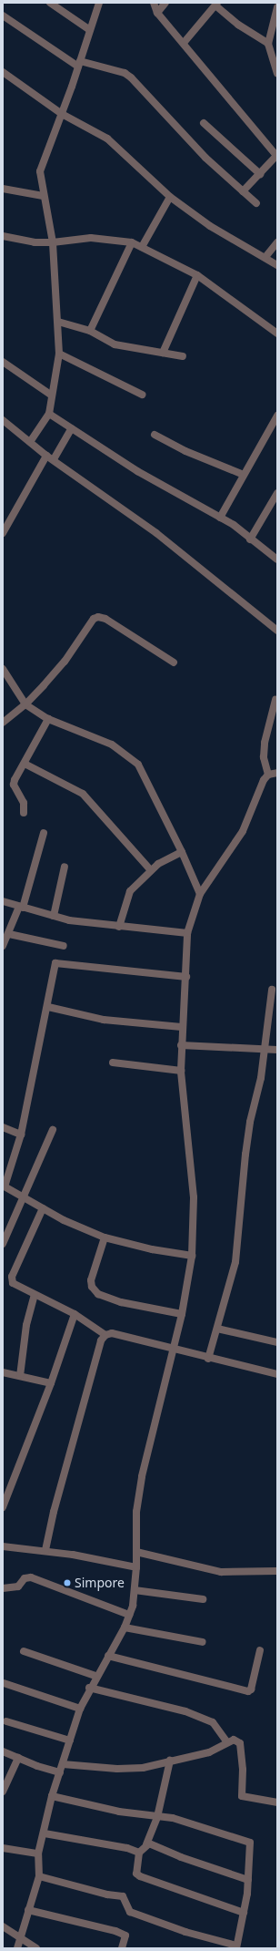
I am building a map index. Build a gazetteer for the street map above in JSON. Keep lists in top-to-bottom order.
{
  "places": ["Simpore"]
}
